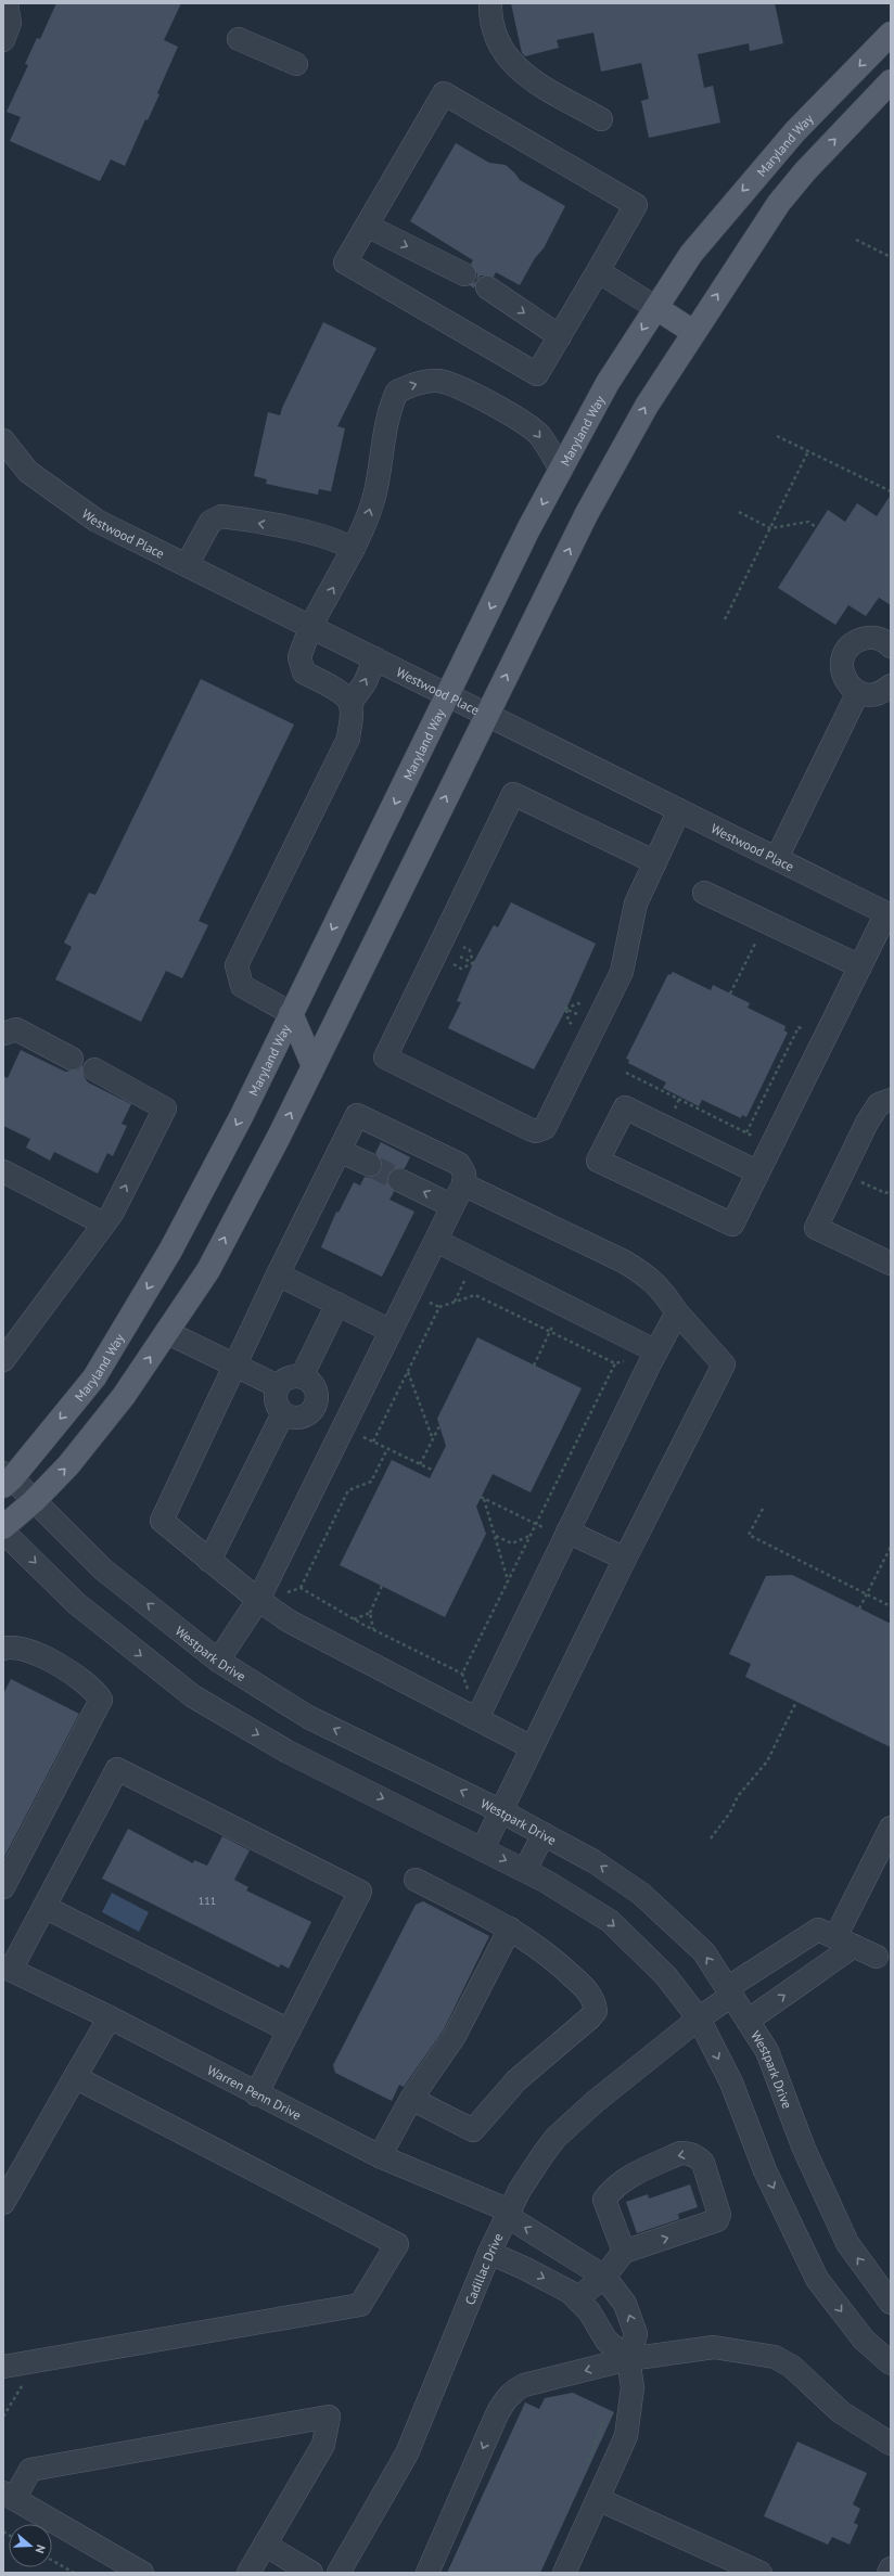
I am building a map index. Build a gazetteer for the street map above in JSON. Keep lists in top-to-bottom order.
{
  "streets": {
    "main road": ["Maryland Way"],
    "street": [
      "Westwood Place",
      "Westpark Drive",
      "Warren Penn Drive",
      "Cadillac Drive"
    ]
  },
  "crossings": [
    ["Maryland Way", "Westwood Place"],
    ["Maryland Way", "Westpark Drive"],
    ["Westpark Drive", "Cadillac Drive"],
    ["Warren Penn Drive", "Cadillac Drive"]
  ],
  "house_numbers": ["111"],
  "north": "right"
}
